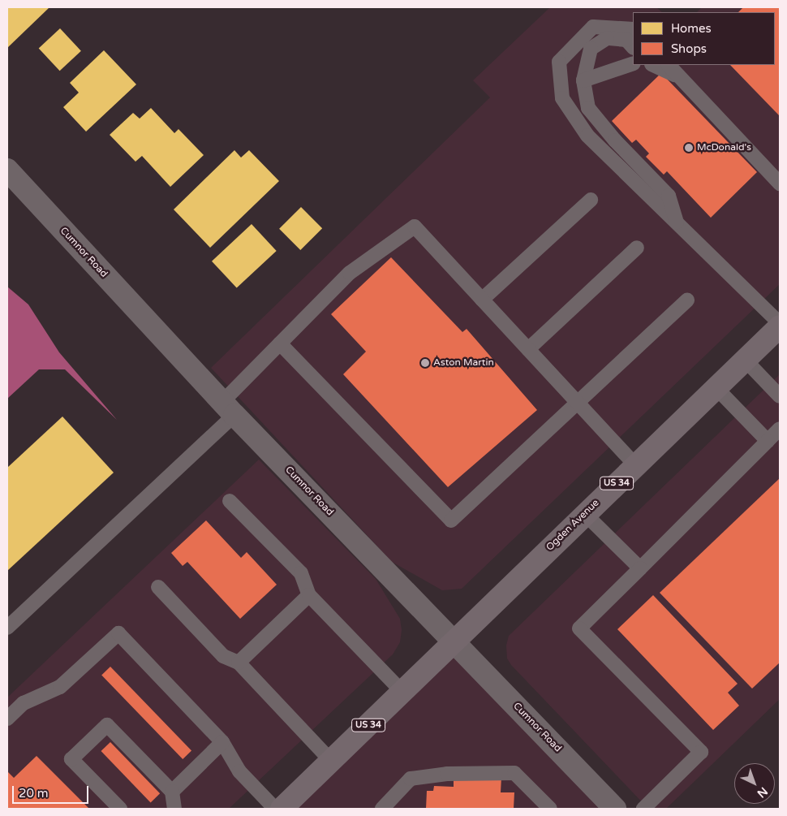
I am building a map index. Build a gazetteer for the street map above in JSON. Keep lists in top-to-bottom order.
{
  "streets": {
    "main road": ["US 34", "Ogden Avenue"],
    "street": ["Cumnor Road"]
  },
  "crossings": [
    ["Cumnor Road", "US 34"],
    ["Cumnor Road", "Ogden Avenue"],
    ["US 34", "Ogden Avenue"]
  ],
  "places": ["McDonald's", "Aston Martin"],
  "legend": ["Homes", "Shops"],
  "scale_bar": "20 m",
  "north": "bottom right"
}
